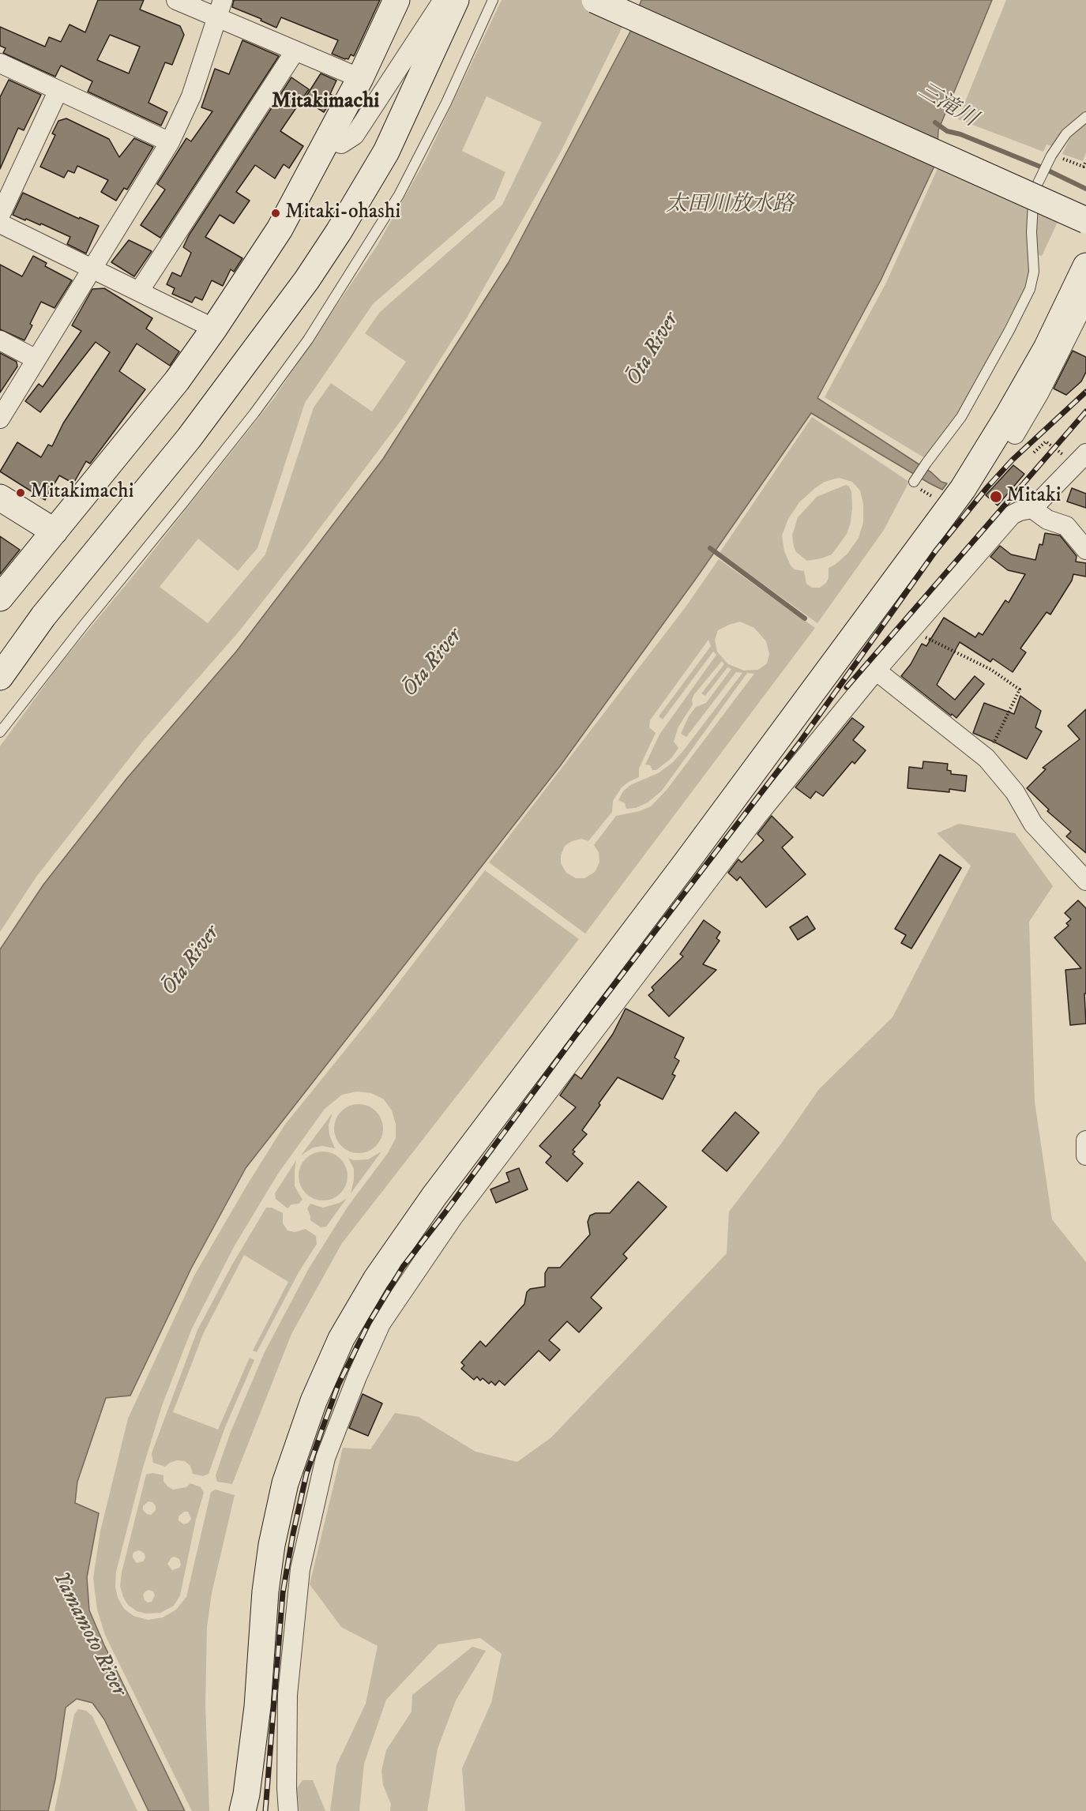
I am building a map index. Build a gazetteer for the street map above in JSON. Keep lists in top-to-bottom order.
{
  "districts": ["Mitakimachi"],
  "water": [
    "三滝川",
    "太田川放水路",
    "Ōta River",
    "Yamamoto River"
  ],
  "places": ["Mitaki-ohashi", "Mitakimachi", "Mitaki"]
}
